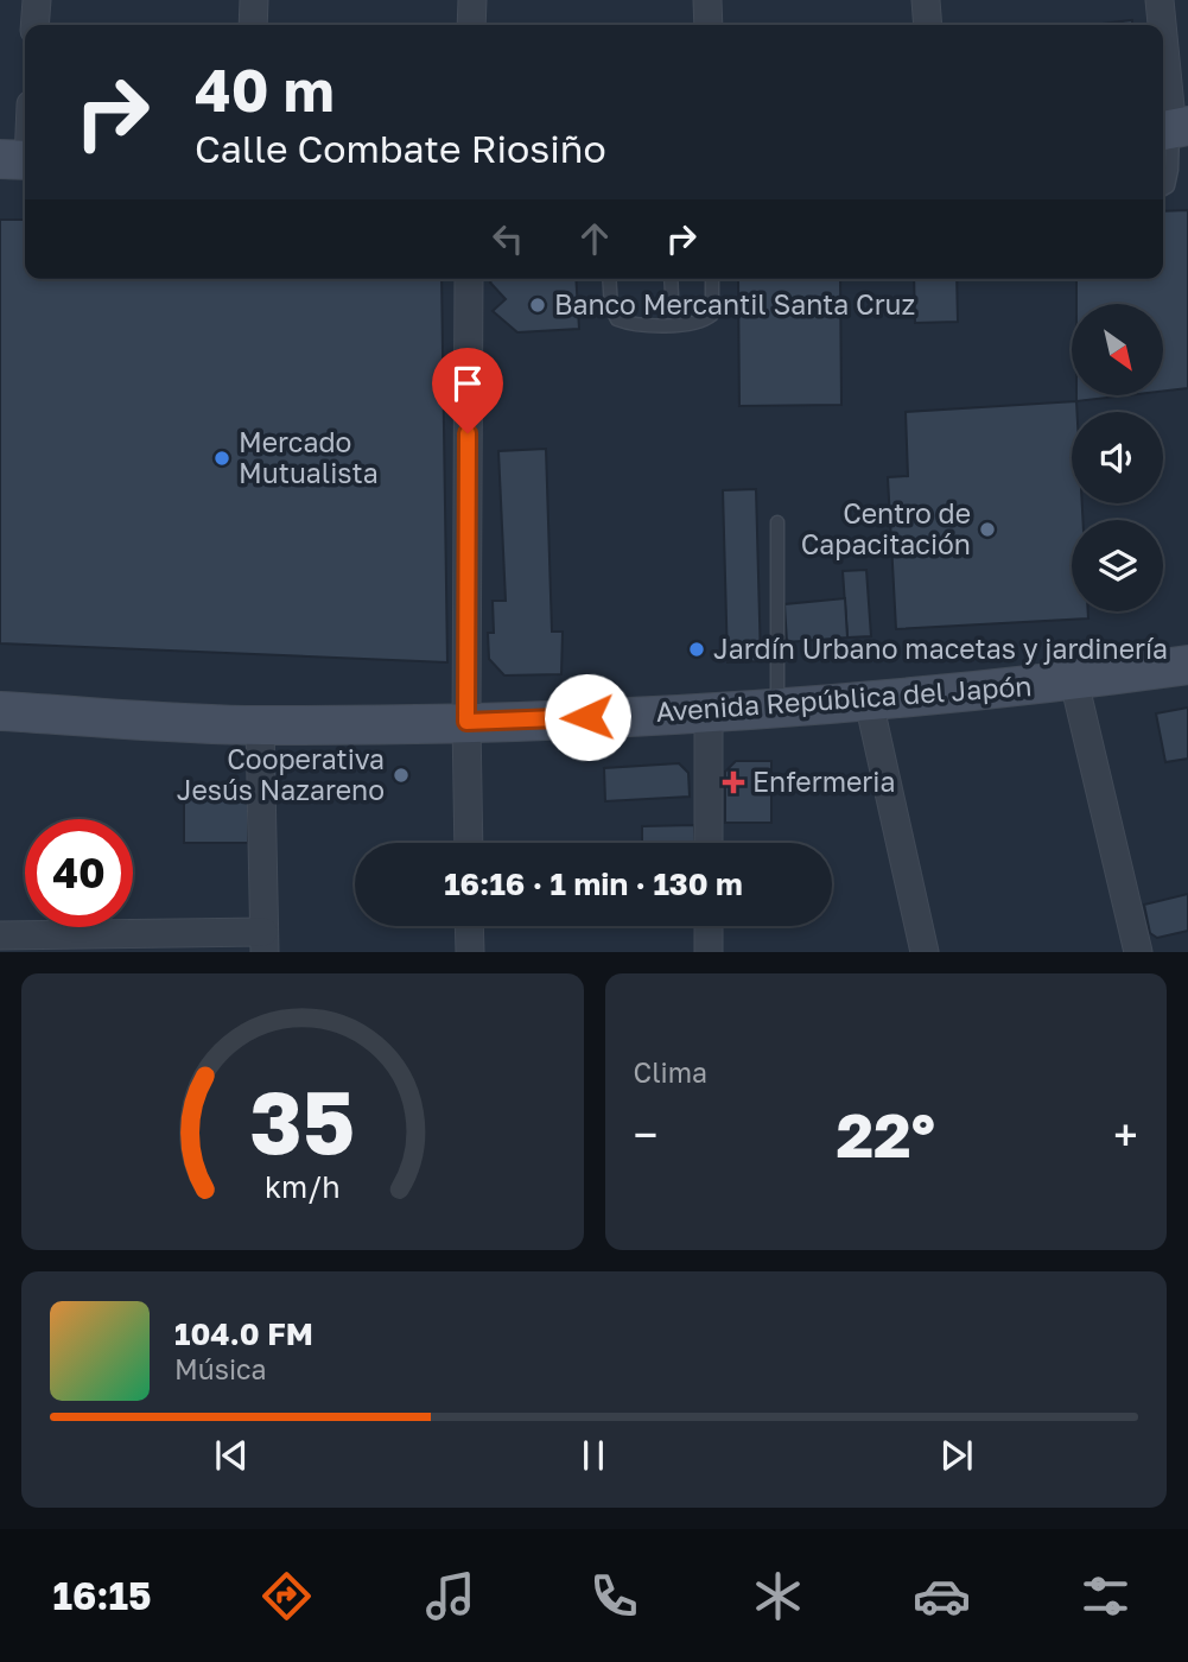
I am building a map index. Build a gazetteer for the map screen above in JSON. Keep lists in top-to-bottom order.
{
  "streets": {
    "street": ["Avenida República del Japón"]
  },
  "places": {
    "other": [
      "Banco Mercantil Santa Cruz",
      "Mercado Mutualista",
      "Centro de Capacitación",
      "Jardín Urbano macetas y jardinería",
      "Cooperativa Jesús Nazareno"
    ],
    "health": ["Enfermeria"]
  },
  "north": "bottom right",
  "page": {
    "turn": ["40 m", "Calle Combate Riosiño"],
    "limit": "40",
    "trip": "16:16 · 1 min · 130 m",
    "tile": "Clima",
    "heat": ["−", "22°", "+"],
    "song": ["104.0 FM", "Música"],
    "tabs": "16:15",
    "gauge": ["35", "km/h"]
  }
}
